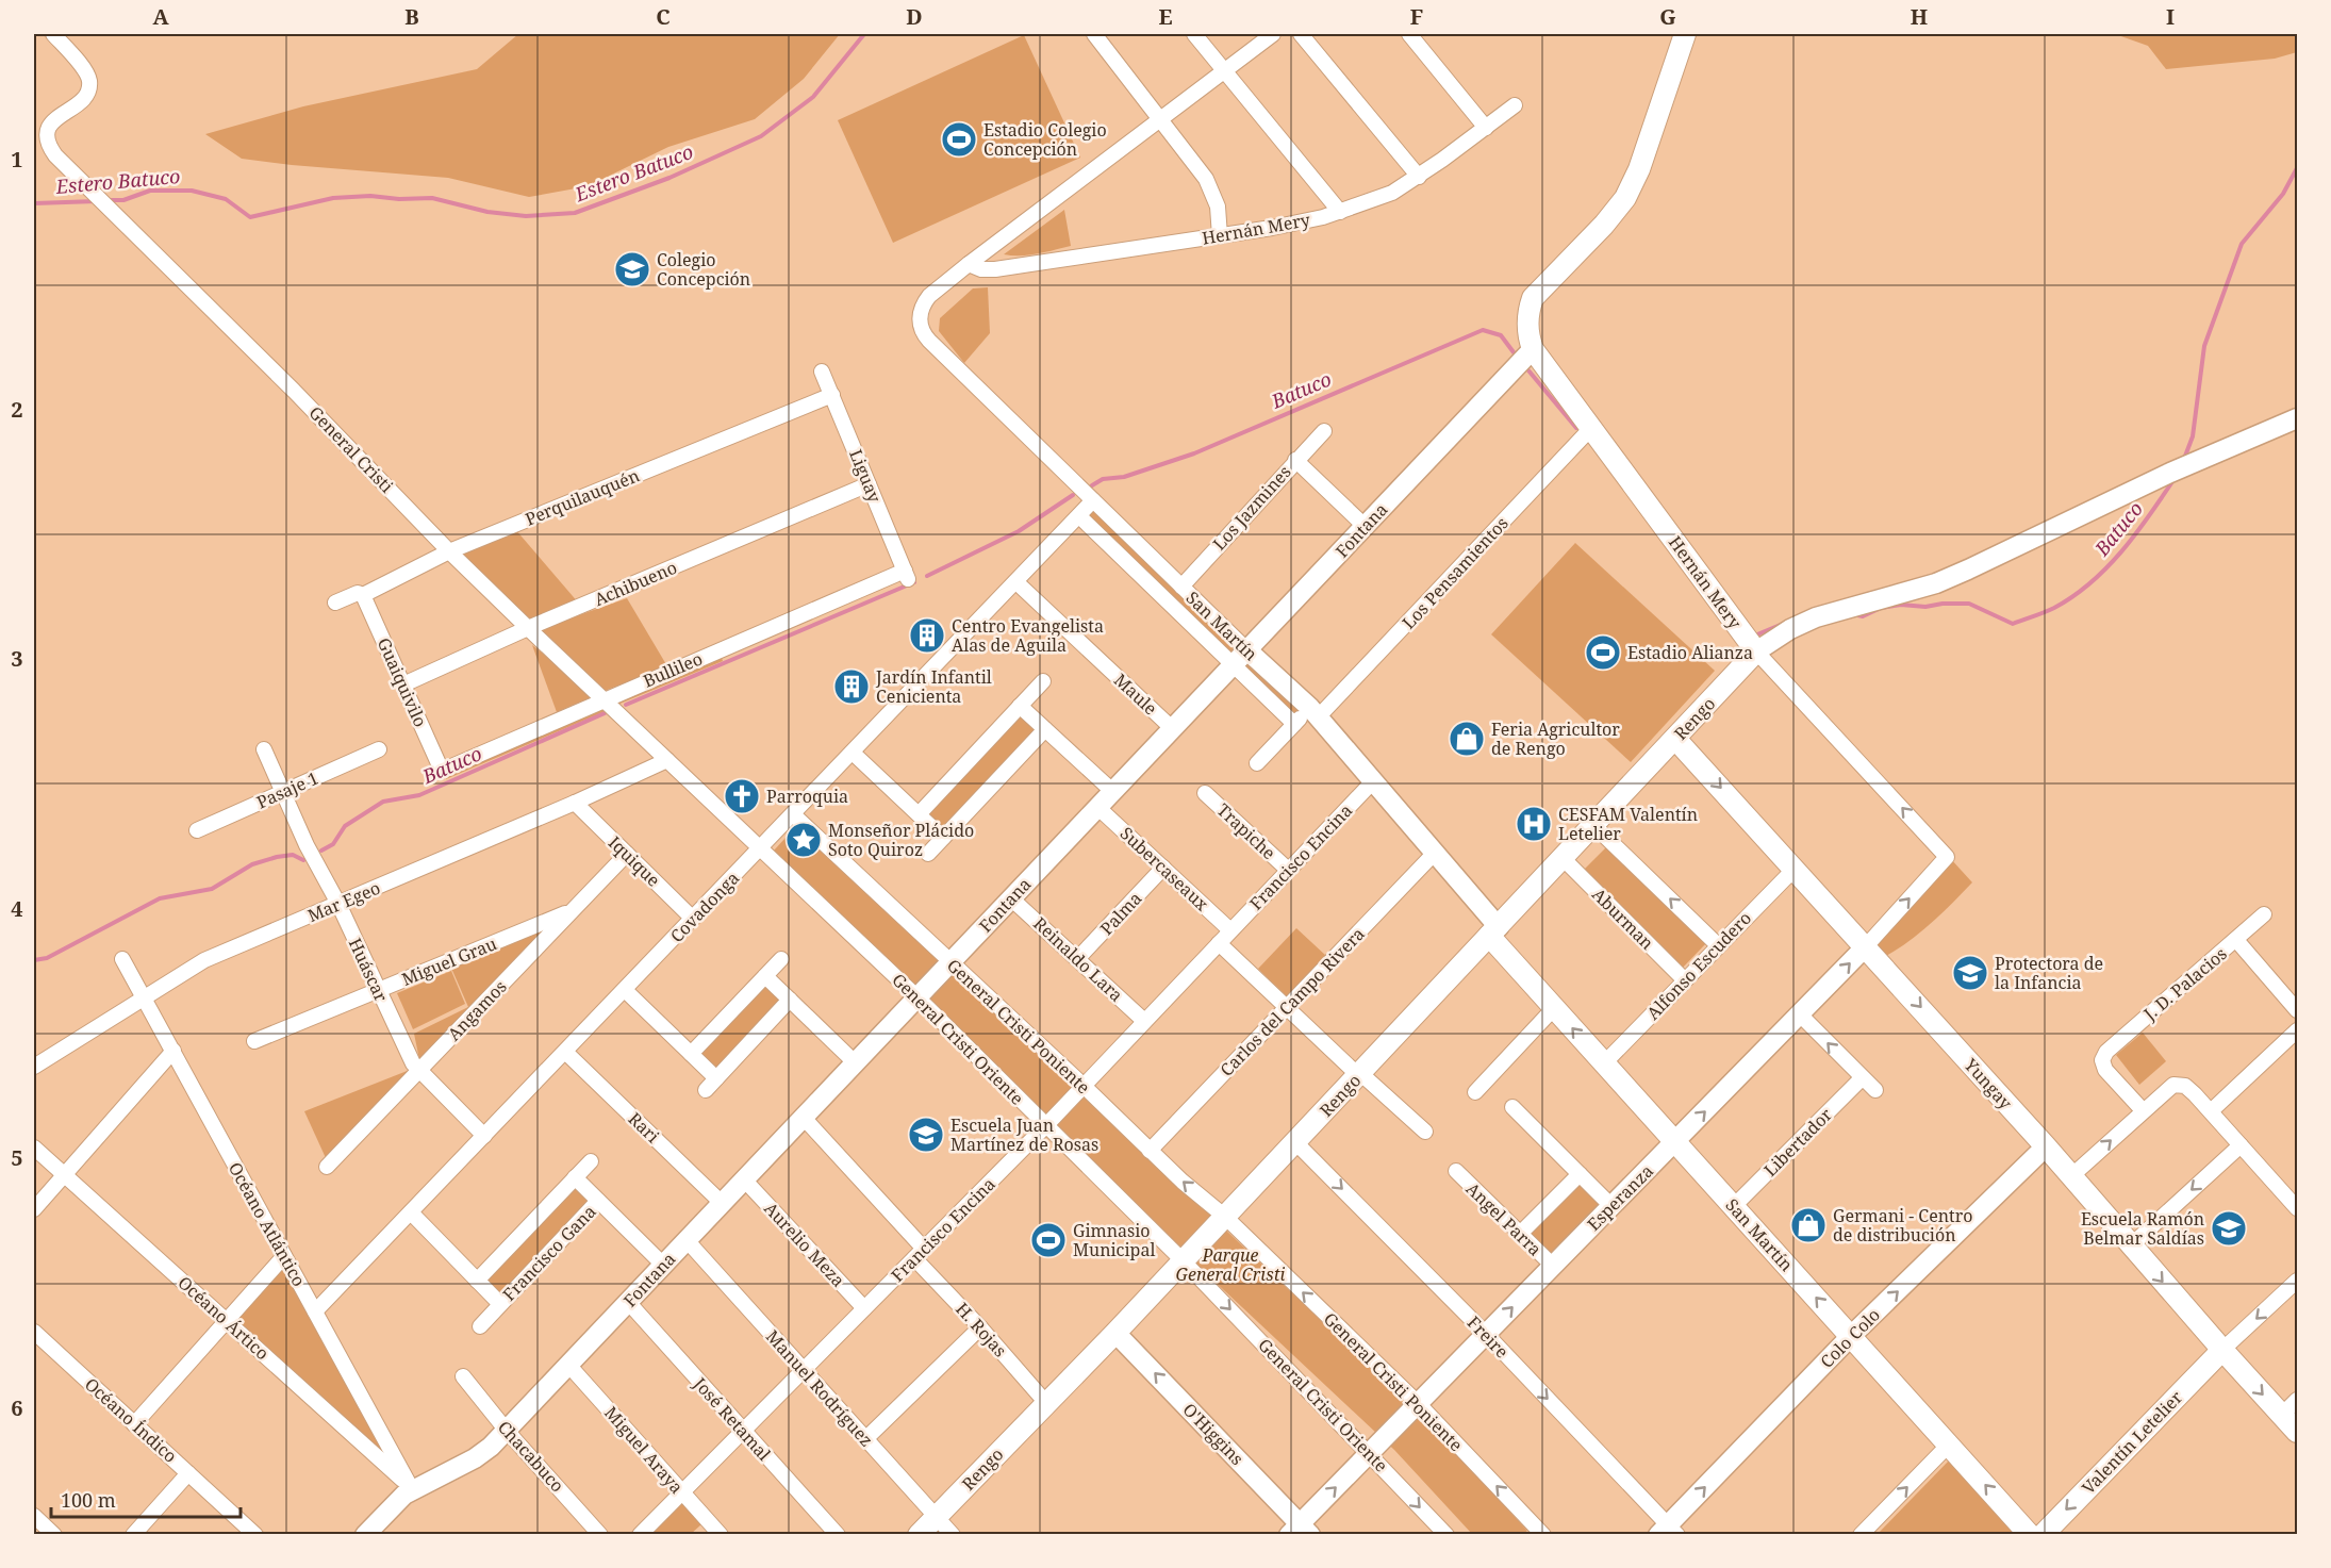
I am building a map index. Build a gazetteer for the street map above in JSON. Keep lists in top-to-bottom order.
{
  "streets": {
    "main road": [
      "Hernán Mery",
      "San Martín",
      "Rengo",
      "Yungay",
      "Valentín Letelier"
    ],
    "street": [
      "General Cristi",
      "Liguay",
      "Perquilauquén",
      "Los Jazmines",
      "Fontana",
      "Los Pensamientos",
      "Achibueno",
      "Bullileo",
      "Guaiquivilo",
      "Maule",
      "Pasaje 1",
      "Trapiche",
      "Francisco Encina",
      "Iquique",
      "Subercaseaux",
      "Mar Egeo",
      "Covadonga",
      "Palma",
      "Aburman",
      "Reinaldo Lara",
      "Miguel Grau",
      "Alfonso Escudero",
      "Huáscar",
      "J. D. Palacios",
      "Carlos del Campo Rivera",
      "Angamos",
      "General Cristi Poniente",
      "General Cristi Oriente",
      "Rari",
      "Libertador",
      "Esperanza",
      "Angel Parra",
      "Océano Atlántico",
      "Aurelio Meza",
      "Francisco Gana",
      "Océano Ártico",
      "H. Rojas",
      "Freire",
      "Colo Colo",
      "Manuel Rodríguez",
      "José Retamal",
      "Océano Índico",
      "O'Higgins",
      "Miguel Araya",
      "Chacabuco"
    ]
  },
  "crossings": [
    ["Hernán Mery", "Fontana"],
    ["Hernán Mery", "Los Pensamientos"],
    ["Hernán Mery", "San Martín"],
    ["Hernán Mery", "Rengo"],
    ["Hernán Mery", "Esperanza"],
    ["General Cristi", "Perquilauquén"],
    ["General Cristi", "Achibueno"],
    ["General Cristi", "Bullileo"],
    ["General Cristi", "Mar Egeo"],
    ["General Cristi", "Covadonga"],
    ["General Cristi", "General Cristi Oriente"],
    ["Liguay", "Perquilauquén"],
    ["Liguay", "Achibueno"],
    ["Liguay", "Bullileo"],
    ["Perquilauquén", "Guaiquivilo"],
    ["Los Jazmines", "San Martín"],
    ["Fontana", "San Martín"],
    ["Fontana", "Maule"],
    ["Fontana", "Subercaseaux"],
    ["Fontana", "Reinaldo Lara"],
    ["Fontana", "General Cristi Poniente"],
    ["Fontana", "General Cristi Oriente"],
    ["Fontana", "Rari"],
    ["Fontana", "Océano Atlántico"],
    ["Fontana", "Aurelio Meza"],
    ["Fontana", "Francisco Gana"],
    ["Fontana", "Océano Ártico"],
    ["Fontana", "H. Rojas"],
    ["Fontana", "Manuel Rodríguez"],
    ["Fontana", "José Retamal"],
    ["Fontana", "Miguel Araya"],
    ["Fontana", "Chacabuco"],
    ["Los Pensamientos", "San Martín"],
    ["Achibueno", "Guaiquivilo"],
    ["San Martín", "Rengo"],
    ["San Martín", "Francisco Encina"],
    ["San Martín", "Covadonga"],
    ["San Martín", "Alfonso Escudero"],
    ["San Martín", "Carlos del Campo Rivera"],
    ["San Martín", "Libertador"],
    ["San Martín", "Esperanza"],
    ["San Martín", "Colo Colo"],
    ["Bullileo", "Guaiquivilo"],
    ["Maule", "Covadonga"],
    ["Rengo", "Aburman"],
    ["Rengo", "General Cristi Poniente"],
    ["Rengo", "General Cristi Oriente"],
    ["Rengo", "Yungay"],
    ["Rengo", "H. Rojas"],
    ["Rengo", "Freire"],
    ["Rengo", "Manuel Rodríguez"],
    ["Rengo", "O'Higgins"],
    ["Pasaje 1", "Huáscar"],
    ["Trapiche", "Francisco Encina"],
    ["Francisco Encina", "Subercaseaux"],
    ["Francisco Encina", "Reinaldo Lara"],
    ["Francisco Encina", "General Cristi Poniente"],
    ["Francisco Encina", "General Cristi Oriente"],
    ["Francisco Encina", "Aurelio Meza"],
    ["Francisco Encina", "H. Rojas"],
    ["Francisco Encina", "Manuel Rodríguez"],
    ["Francisco Encina", "José Retamal"],
    ["Francisco Encina", "Miguel Araya"],
    ["Iquique", "Mar Egeo"],
    ["Iquique", "Covadonga"],
    ["Iquique", "Angamos"],
    ["Subercaseaux", "Palma"],
    ["Mar Egeo", "Huáscar"],
    ["Mar Egeo", "Océano Atlántico"],
    ["Covadonga", "Huáscar"],
    ["Covadonga", "General Cristi Poniente"],
    ["Covadonga", "General Cristi Oriente"],
    ["Covadonga", "Rari"],
    ["Covadonga", "Océano Atlántico"],
    ["Covadonga", "Francisco Gana"],
    ["Palma", "Reinaldo Lara"],
    ["Aburman", "Alfonso Escudero"],
    ["Miguel Grau", "Huáscar"],
    ["Miguel Grau", "Angamos"],
    ["Alfonso Escudero", "Yungay"],
    ["Huáscar", "Angamos"],
    ["Carlos del Campo Rivera", "General Cristi Poniente"],
    ["General Cristi Poniente", "Esperanza"],
    ["General Cristi Oriente", "Esperanza"],
    ["Yungay", "Esperanza"],
    ["Yungay", "Colo Colo"],
    ["Yungay", "Valentín Letelier"],
    ["Esperanza", "Angel Parra"],
    ["Esperanza", "Freire"],
    ["Esperanza", "O'Higgins"],
    ["Océano Atlántico", "Océano Ártico"],
    ["Freire", "Colo Colo"]
  ],
  "one_way": [
    "General Cristi Poniente",
    "General Cristi Oriente",
    "Yungay",
    "Esperanza",
    "Freire",
    "Colo Colo",
    "O'Higgins",
    "Valentín Letelier"
  ],
  "water": ["Estero Batuco", "Batuco"],
  "parks": ["Parque General Cristi"],
  "places": {
    "sports": ["Estadio Colegio Concepción", "Estadio Alianza", "Gimnasio Municipal"],
    "school or university": [
      "Colegio Concepción",
      "Protectora de la Infancia",
      "Escuela Juan Martínez de Rosas",
      "Escuela Ramón Belmar Saldías"
    ],
    "building": ["Centro Evangelista Alas de Aguila", "Jardín Infantil Cenicienta"],
    "shop": ["Feria Agricultor de Rengo", "Germani - Centro de distribución"],
    "church": ["Parroquia"],
    "hospital": ["CESFAM Valentín Letelier"],
    "place": ["Monseñor Plácido Soto Quiroz"]
  },
  "scale_bar": "100 m",
  "grid": {
    "columns": [
      "A",
      "B",
      "C",
      "D",
      "E",
      "F",
      "G",
      "H",
      "I"
    ],
    "rows": [
      "1",
      "2",
      "3",
      "4",
      "5",
      "6"
    ]
  }
}
